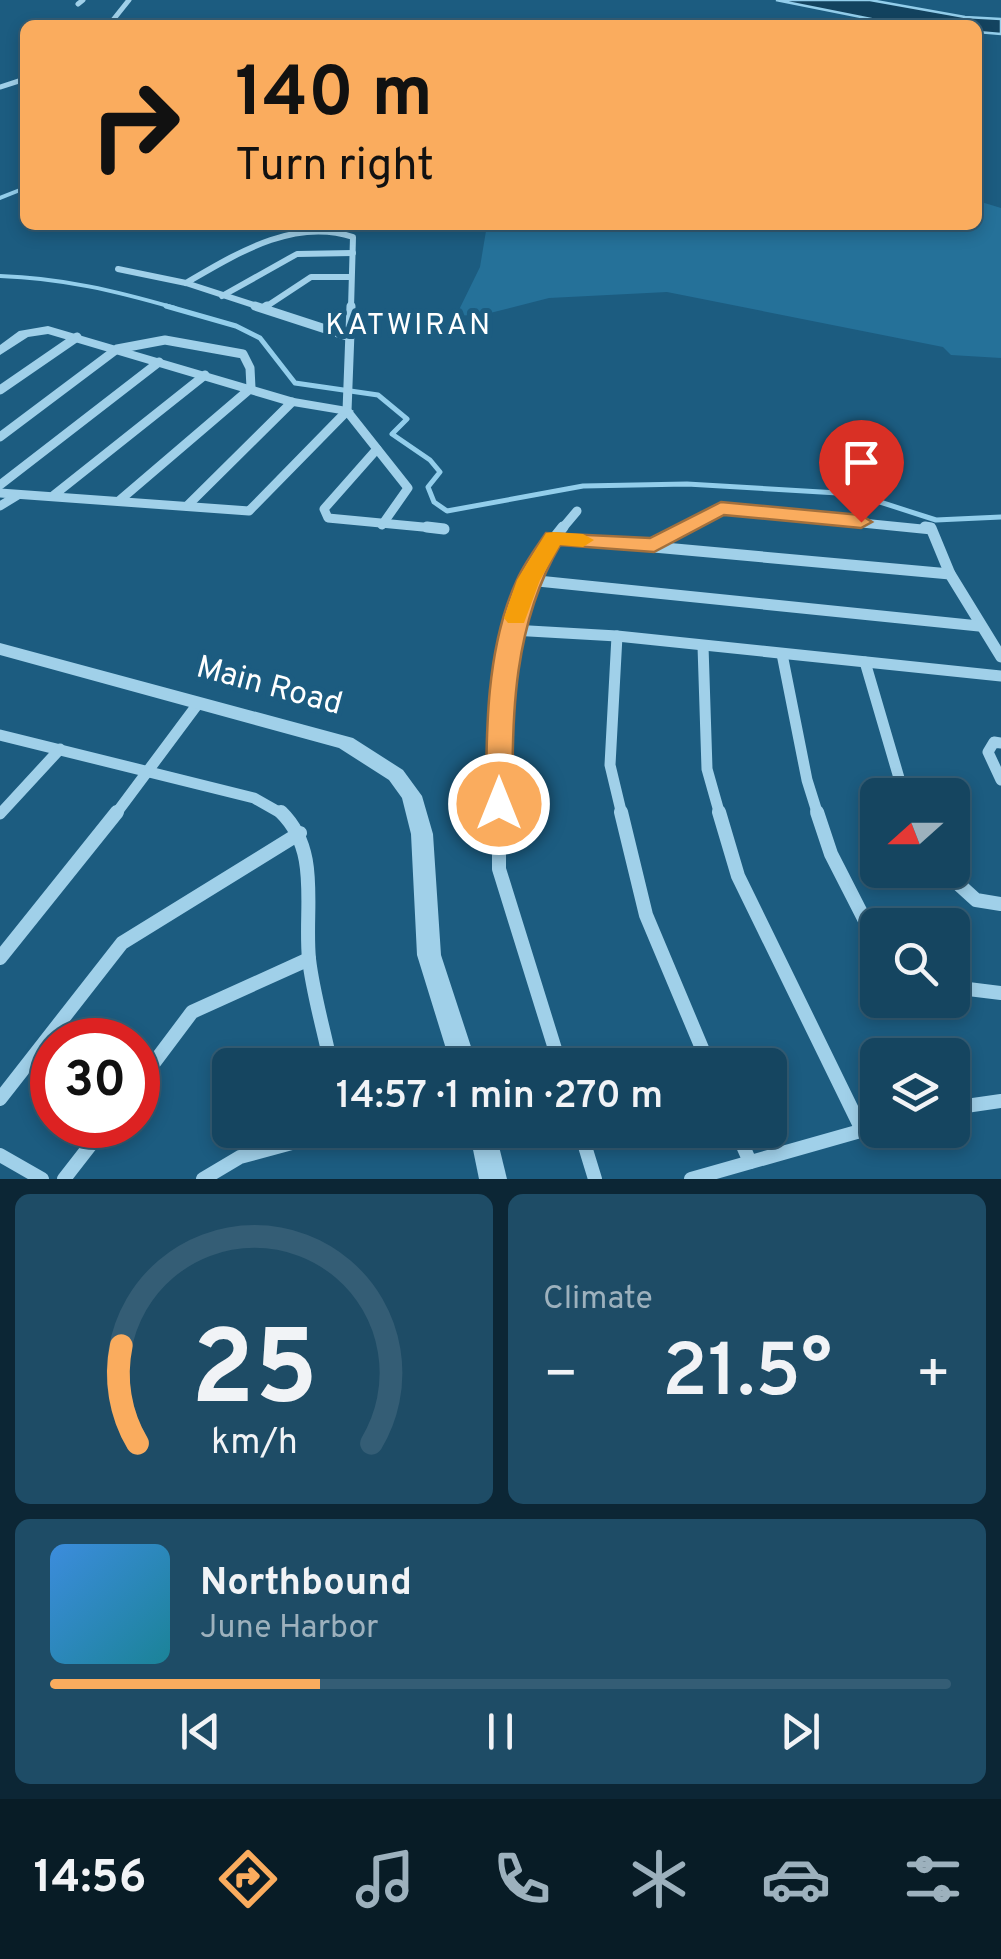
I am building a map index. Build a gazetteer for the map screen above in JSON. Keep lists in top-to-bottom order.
{
  "streets": {
    "street": ["Main Road"]
  },
  "districts": ["KATWIRAN"],
  "north": "left",
  "page": {
    "turn": ["140 m", "Turn right"],
    "limit": "30",
    "trip": "14:57 · 1 min · 270 m",
    "tile": "Climate",
    "heat": ["−", "21.5°", "+"],
    "song": ["Northbound", "June Harbor"],
    "tabs": "14:56",
    "gauge": ["25", "km/h"]
  }
}
